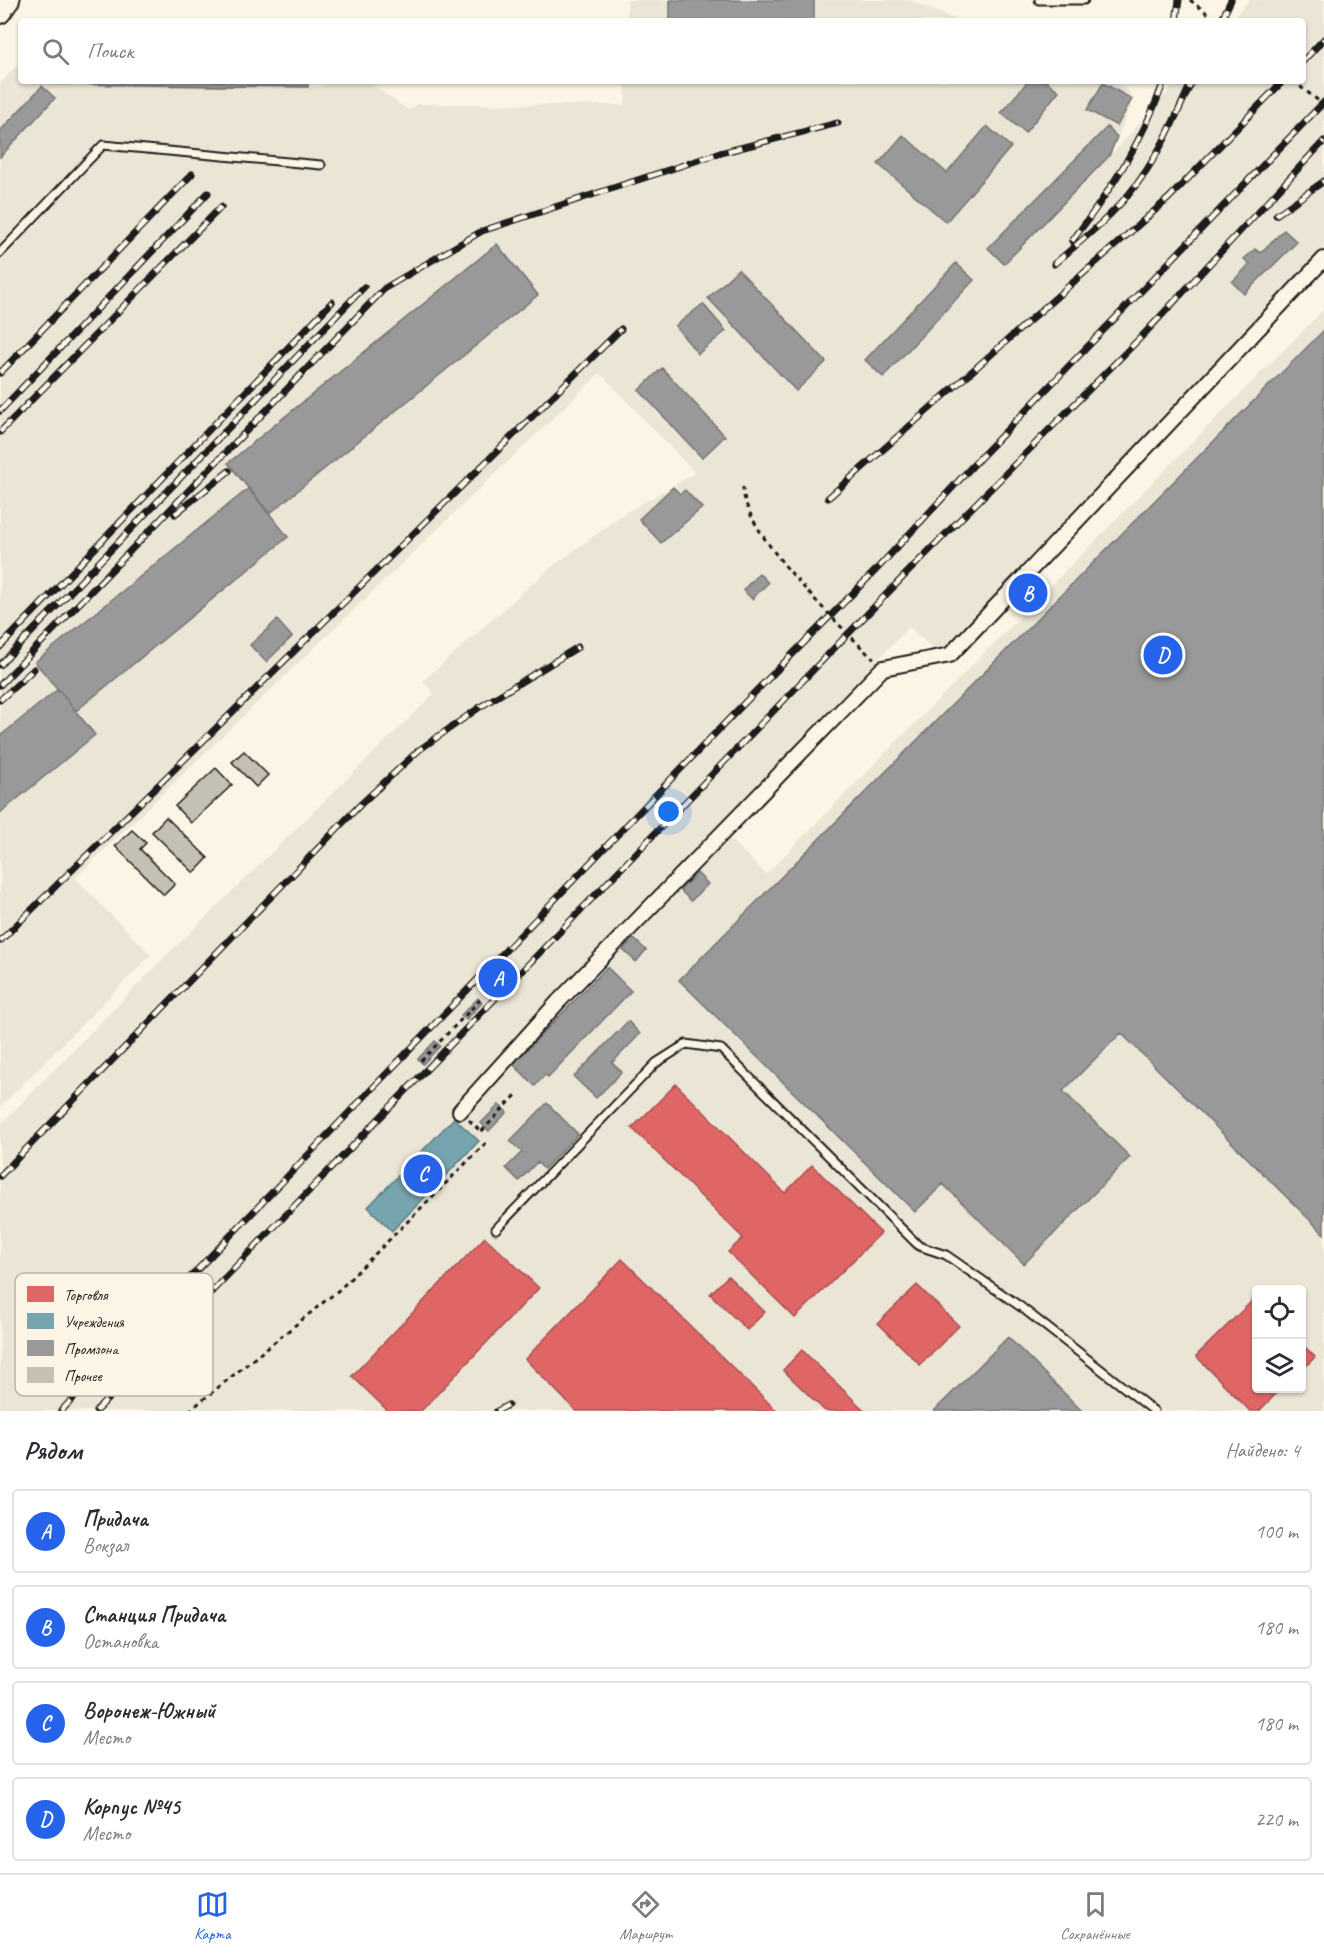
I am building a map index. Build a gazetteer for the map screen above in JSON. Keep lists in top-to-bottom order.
{
  "legend": [
    "Торговля",
    "Учреждения",
    "Промзона",
    "Прочее"
  ],
  "page": {
    "search": "Поиск",
    "pins": [
      "B",
      "D",
      "A",
      "C"
    ],
    "heading": ["Рядом", "Найдено: 4"],
    "list": [
      {
        "mark": "A",
        "name": "Придача",
        "note": "Вокзал",
        "value": "100 m"
      },
      {
        "mark": "B",
        "name": "Станция Придача",
        "note": "Остановка",
        "value": "180 m"
      },
      {
        "mark": "C",
        "name": "Воронеж-Южный",
        "note": "Место",
        "value": "180 m"
      },
      {
        "mark": "D",
        "name": "Корпус №45",
        "note": "Место",
        "value": "220 m"
      }
    ],
    "nav": ["Карта", "Маршрут", "Сохранённые"]
  }
}
